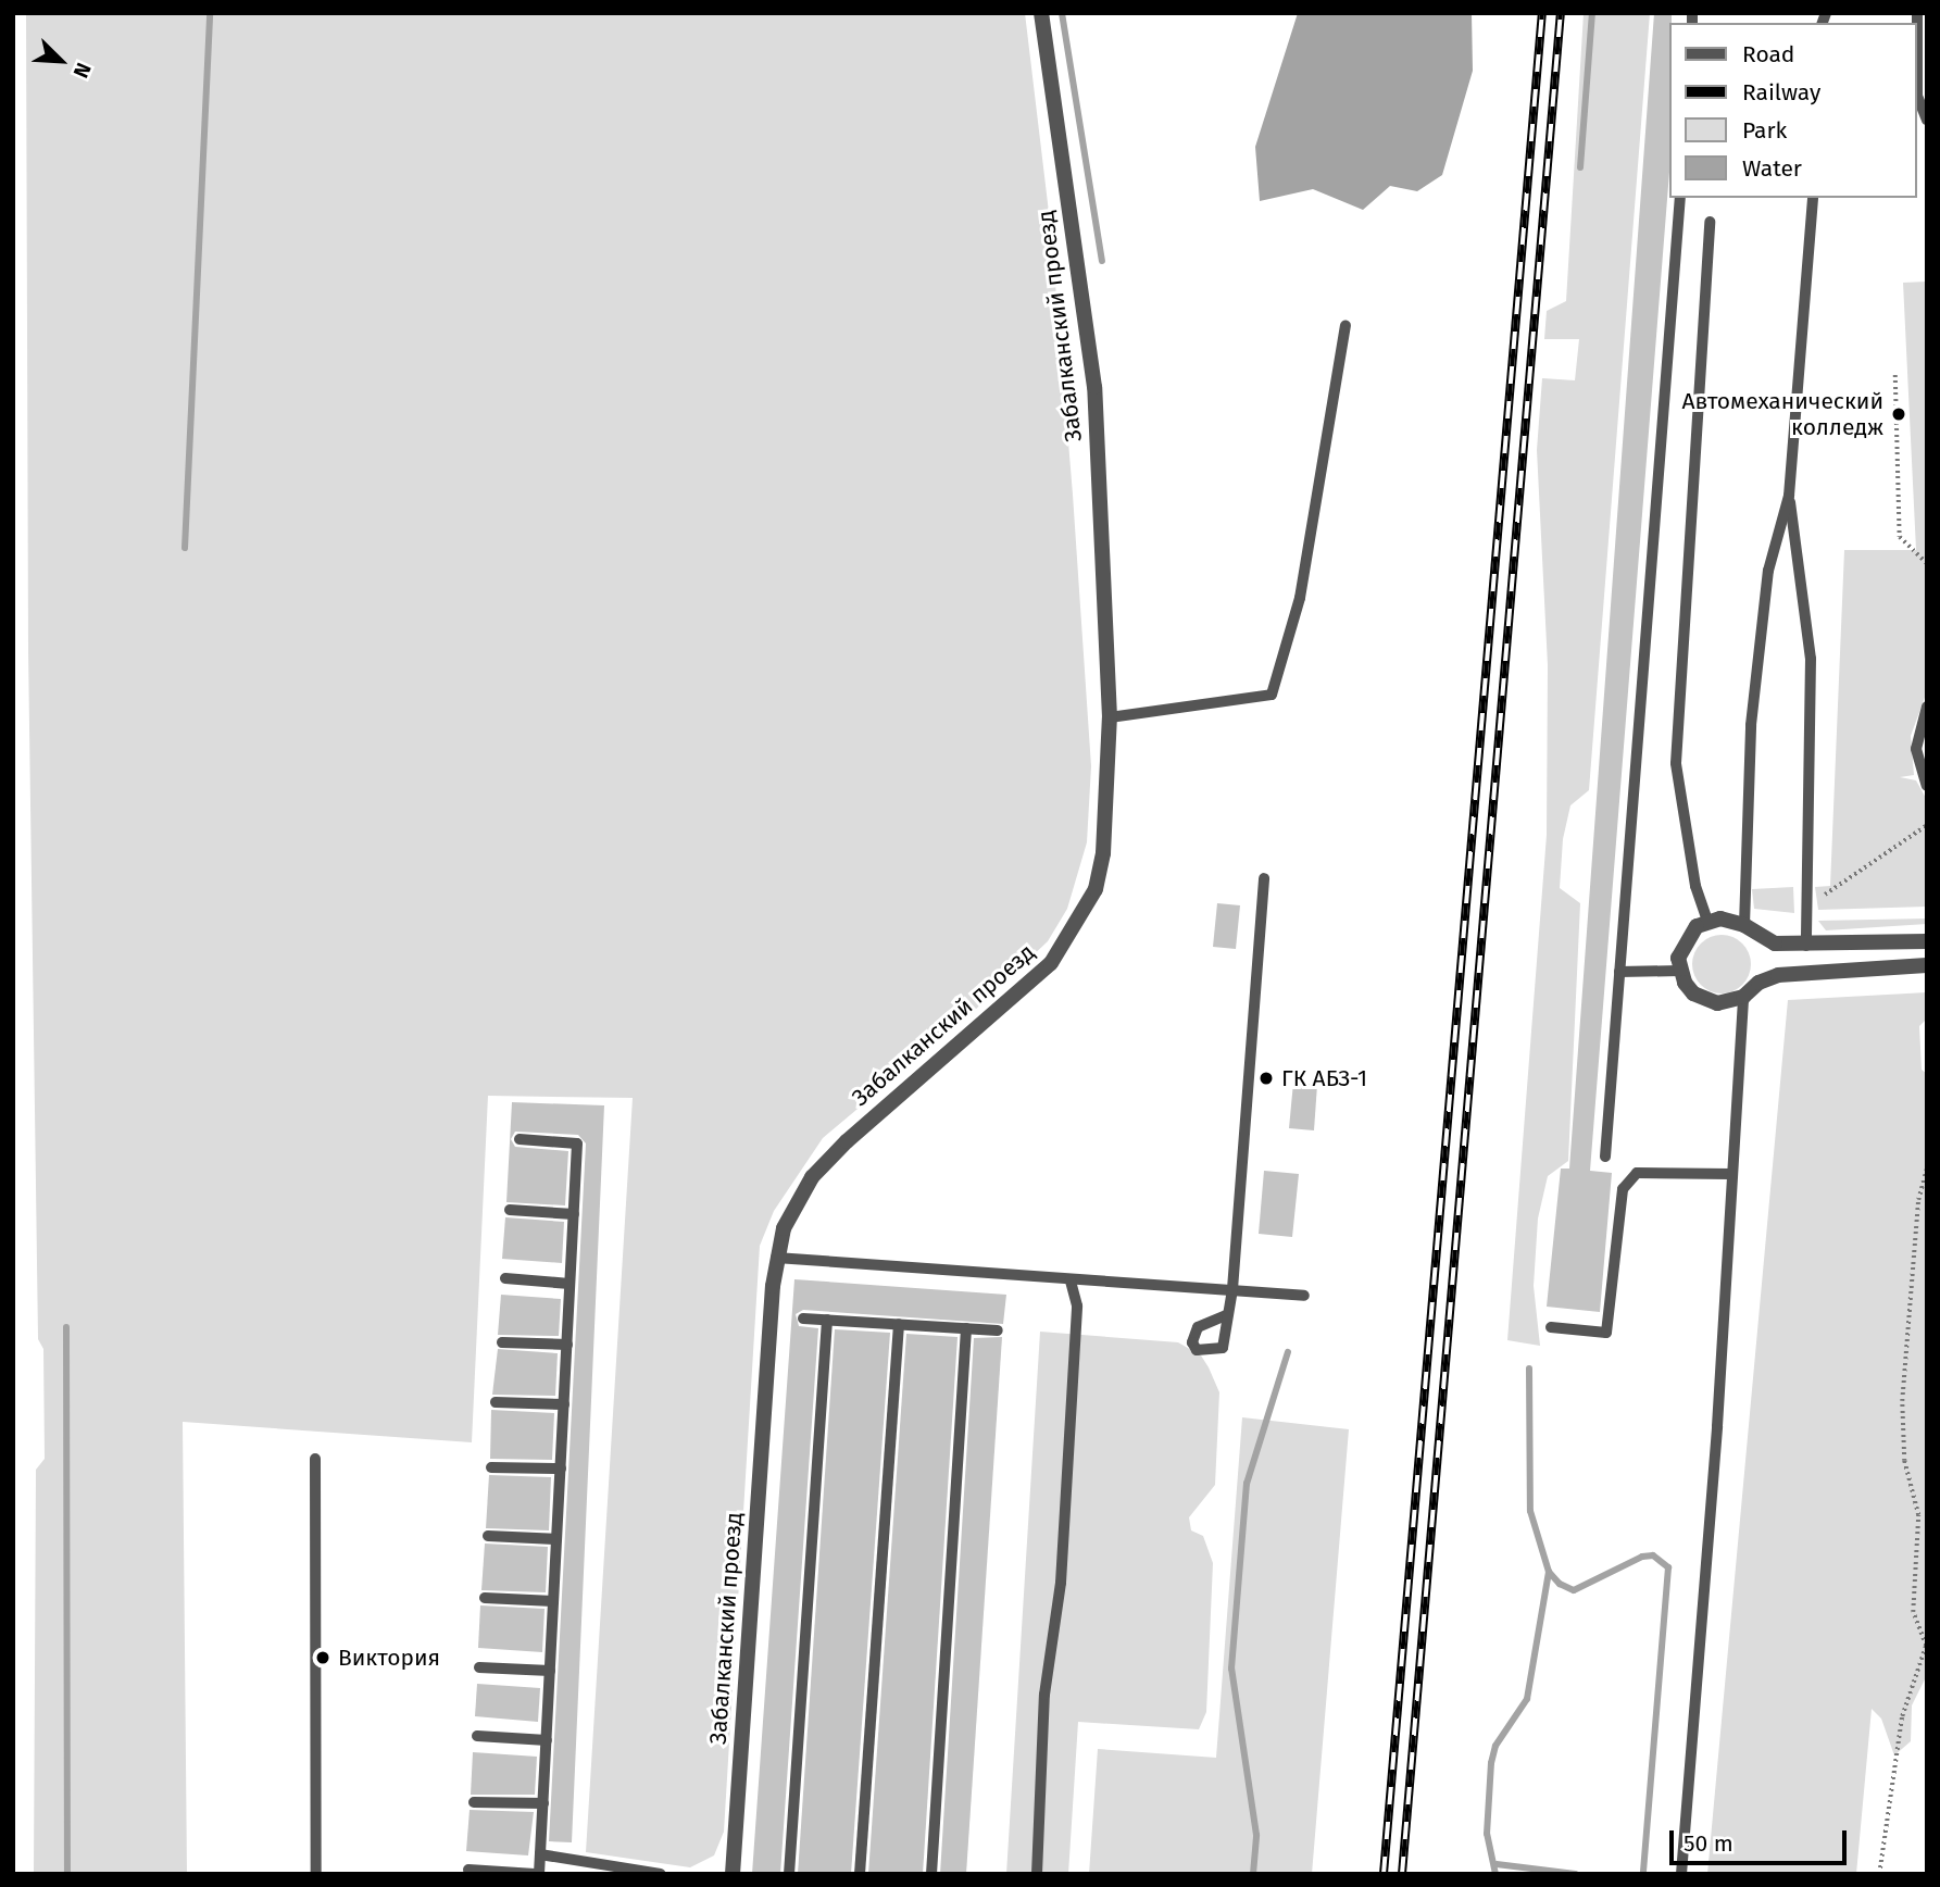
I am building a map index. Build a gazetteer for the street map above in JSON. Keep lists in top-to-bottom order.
{
  "streets": {
    "street": ["Забалканский проезд"]
  },
  "places": ["Автомеханический колледж", "ГК АБЗ-1", "Виктория"],
  "legend": [
    "Road",
    "Railway",
    "Park",
    "Water"
  ],
  "scale_bar": "50 m",
  "north": "bottom right"
}
